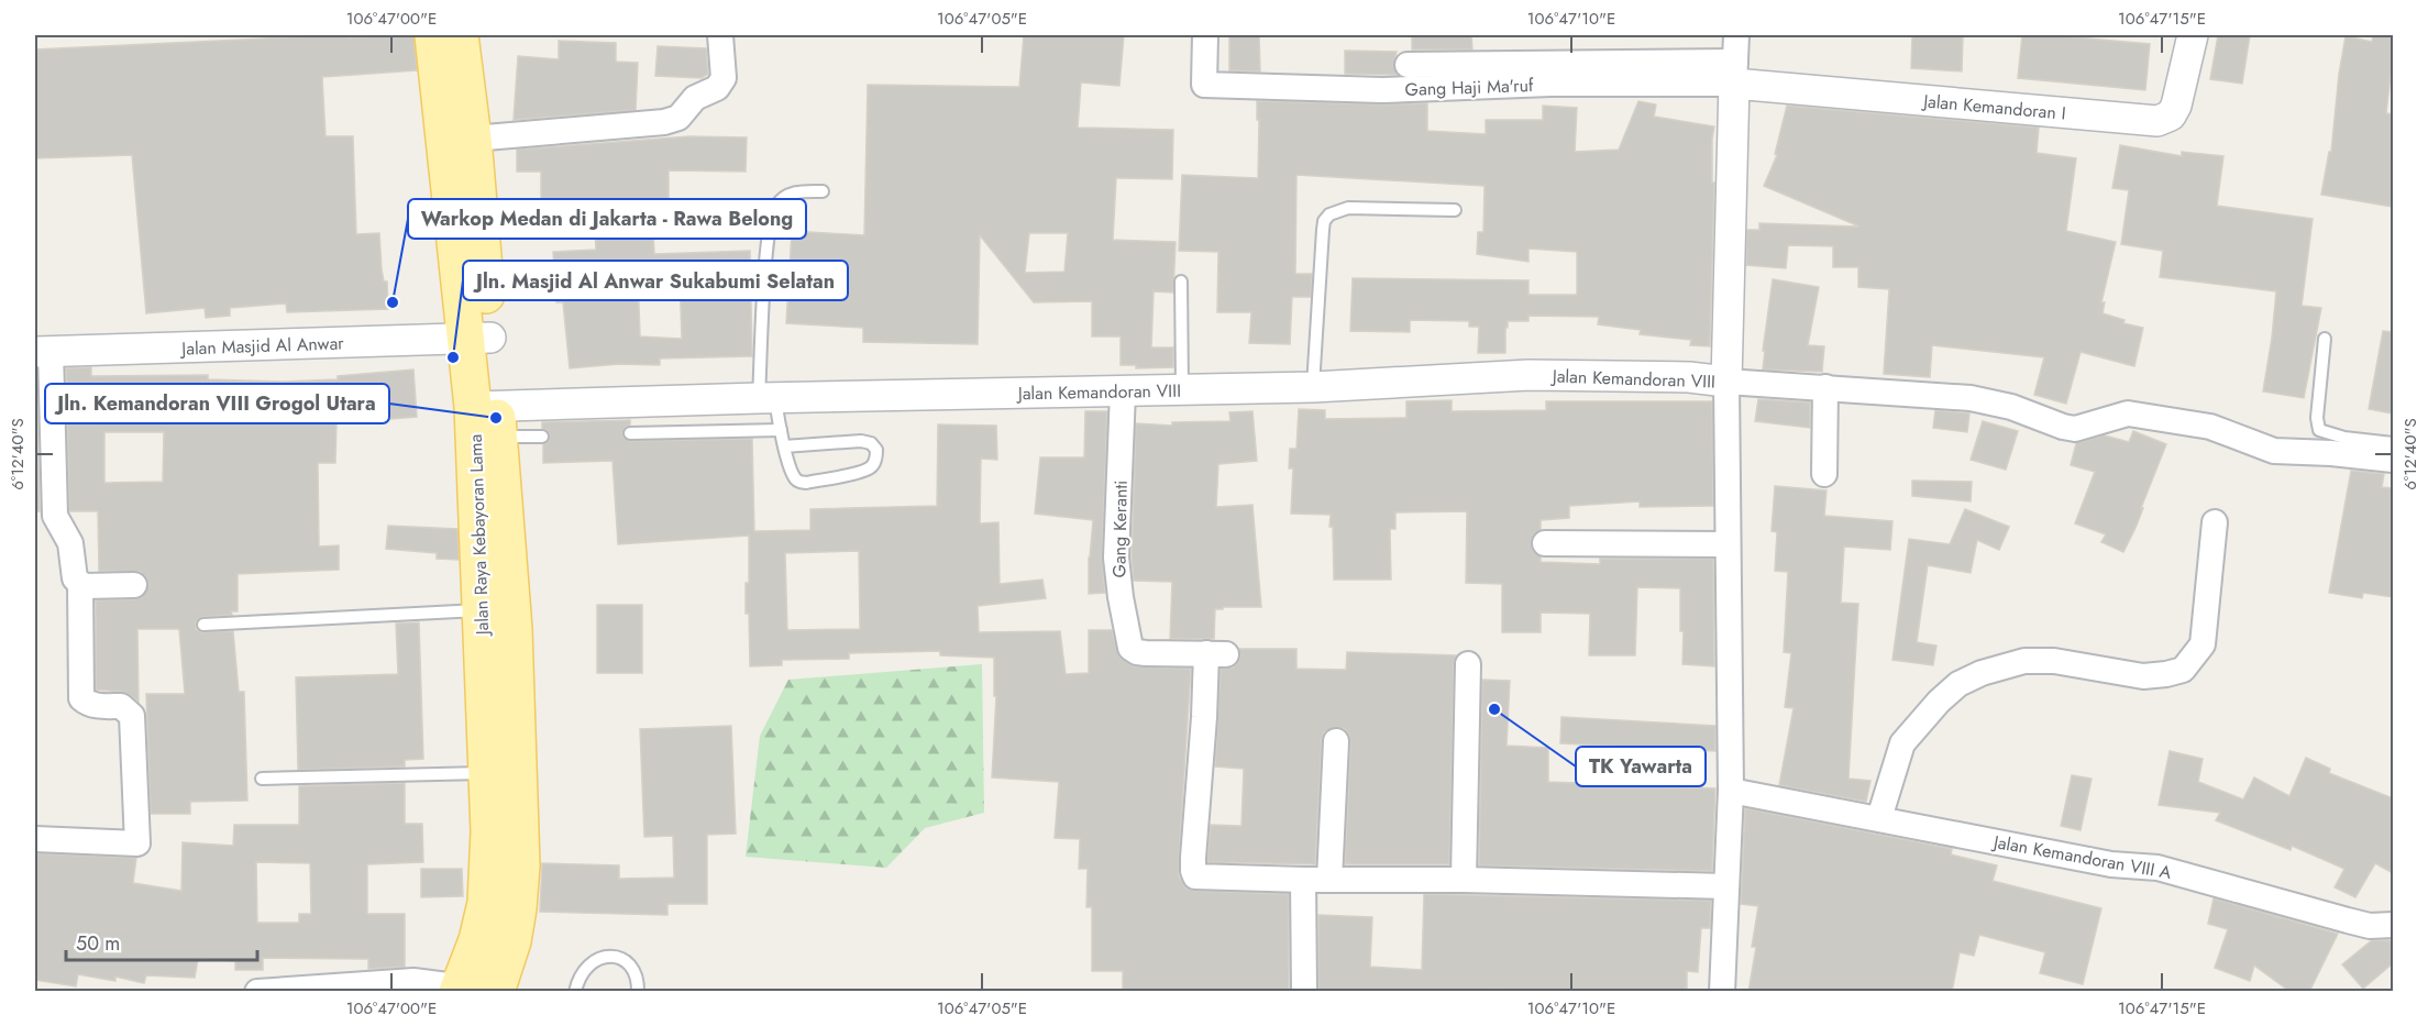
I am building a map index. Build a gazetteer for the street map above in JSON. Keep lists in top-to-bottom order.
{
  "streets": {
    "main road": ["Jalan Raya Kebayoran Lama"],
    "street": [
      "Gang Haji Ma'ruf",
      "Jalan Kemandoran I",
      "Jalan Masjid Al Anwar",
      "Jalan Kemandoran VIII",
      "Gang Keranti",
      "Jalan Kemandoran VIII A"
    ]
  },
  "crossings": [
    ["Gang Haji Ma'ruf", "Jalan Kemandoran I"],
    ["Gang Haji Ma'ruf", "Jalan Kemandoran VIII"],
    ["Jalan Kemandoran I", "Jalan Kemandoran VIII"],
    ["Jalan Masjid Al Anwar", "Jalan Raya Kebayoran Lama"],
    ["Jalan Kemandoran VIII", "Gang Keranti"],
    ["Jalan Kemandoran VIII", "Jalan Raya Kebayoran Lama"],
    ["Jalan Kemandoran VIII", "Jalan Kemandoran VIII A"]
  ],
  "places": [
    "Warkop Medan di Jakarta - Rawa Belong",
    "Jln. Masjid Al Anwar Sukabumi Selatan",
    "Jln. Kemandoran VIII Grogol Utara",
    "TK Yawarta"
  ],
  "scale_bar": "50 m",
  "coordinates": [
    "106°47'00\"E",
    "106°47'05\"E",
    "106°47'10\"E",
    "106°47'15\"E",
    "6°12'40\"S"
  ]
}
